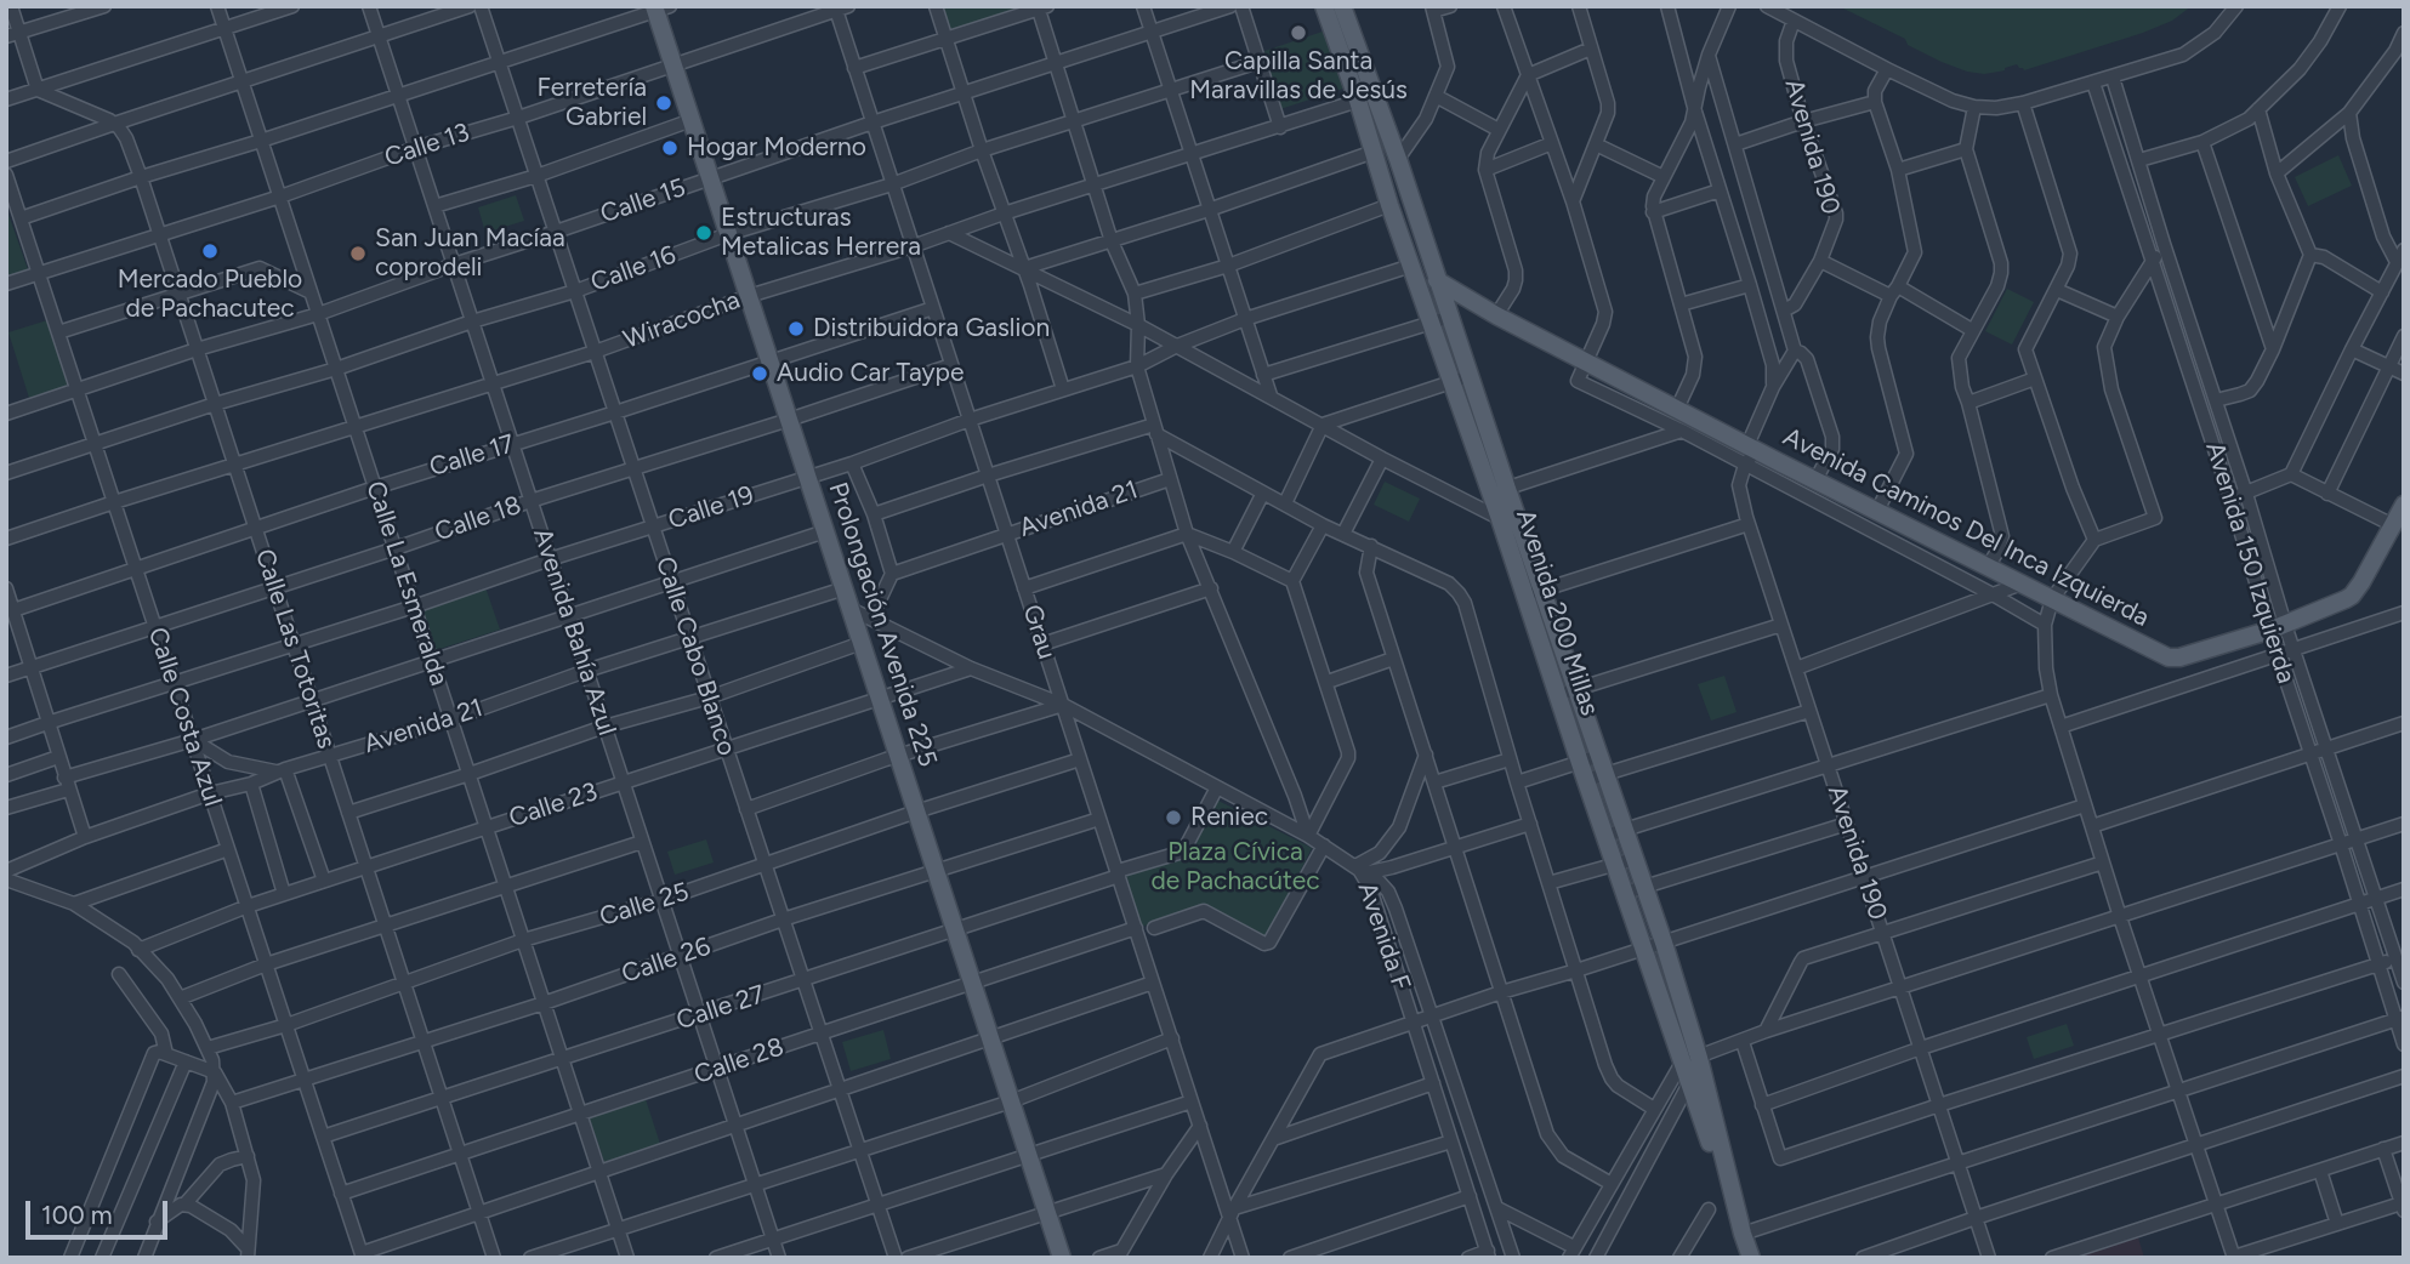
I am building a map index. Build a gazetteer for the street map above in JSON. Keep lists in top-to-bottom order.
{
  "streets": {
    "main road": ["Avenida Caminos Del Inca Izquierda", "Avenida 200 Millas", "Prolongación Avenida 225"],
    "street": [
      "Calle 13",
      "Avenida 190",
      "Calle 15",
      "Calle 16",
      "Wiracocha",
      "Calle 17",
      "Calle 19",
      "Avenida 21",
      "Calle 18",
      "Avenida 150 Izquierda",
      "Calle La Esmeralda",
      "Avenida Bahía Azul",
      "Grau",
      "Calle Las Totoritas",
      "Calle Cabo Blanco",
      "Calle Costa Azul",
      "Calle 23",
      "Calle 25",
      "Avenida F",
      "Calle 26",
      "Calle 27",
      "Calle 28"
    ]
  },
  "crossings": [
    ["Calle 13", "Calle La Esmeralda"],
    ["Calle 13", "Prolongación Avenida 225"],
    ["Calle 13", "Avenida Bahía Azul"],
    ["Calle 13", "Grau"],
    ["Calle 13", "Calle Las Totoritas"],
    ["Calle 13", "Calle Cabo Blanco"],
    ["Calle 13", "Calle Costa Azul"],
    ["Avenida 190", "Avenida Caminos Del Inca Izquierda"],
    ["Calle 15", "Calle La Esmeralda"],
    ["Calle 15", "Prolongación Avenida 225"],
    ["Calle 15", "Avenida Bahía Azul"],
    ["Calle 15", "Grau"],
    ["Calle 15", "Calle Las Totoritas"],
    ["Calle 15", "Calle Cabo Blanco"],
    ["Calle 15", "Calle Costa Azul"],
    ["Calle 16", "Calle La Esmeralda"],
    ["Calle 16", "Prolongación Avenida 225"],
    ["Calle 16", "Avenida Bahía Azul"],
    ["Calle 16", "Grau"],
    ["Calle 16", "Calle Las Totoritas"],
    ["Calle 16", "Calle Cabo Blanco"],
    ["Calle 16", "Calle Costa Azul"],
    ["Wiracocha", "Calle La Esmeralda"],
    ["Wiracocha", "Avenida 200 Millas"],
    ["Wiracocha", "Prolongación Avenida 225"],
    ["Wiracocha", "Avenida Bahía Azul"],
    ["Wiracocha", "Grau"],
    ["Wiracocha", "Calle Las Totoritas"],
    ["Wiracocha", "Calle Cabo Blanco"],
    ["Wiracocha", "Calle Costa Azul"],
    ["Calle 17", "Calle La Esmeralda"],
    ["Calle 17", "Prolongación Avenida 225"],
    ["Calle 17", "Avenida Bahía Azul"],
    ["Calle 17", "Grau"],
    ["Calle 17", "Calle Las Totoritas"],
    ["Calle 17", "Calle Cabo Blanco"],
    ["Calle 17", "Calle Costa Azul"],
    ["Calle 19", "Avenida Caminos Del Inca Izquierda"],
    ["Calle 19", "Calle La Esmeralda"],
    ["Calle 19", "Avenida 200 Millas"],
    ["Calle 19", "Prolongación Avenida 225"],
    ["Calle 19", "Avenida Bahía Azul"],
    ["Calle 19", "Grau"],
    ["Calle 19", "Calle Las Totoritas"],
    ["Calle 19", "Calle Cabo Blanco"],
    ["Calle 19", "Calle Costa Azul"],
    ["Avenida 21", "Calle La Esmeralda"],
    ["Avenida 21", "Prolongación Avenida 225"],
    ["Avenida 21", "Avenida Bahía Azul"],
    ["Avenida 21", "Grau"],
    ["Avenida 21", "Calle Las Totoritas"],
    ["Avenida 21", "Calle Cabo Blanco"],
    ["Avenida 21", "Calle Costa Azul"],
    ["Calle 18", "Calle La Esmeralda"],
    ["Calle 18", "Prolongación Avenida 225"],
    ["Calle 18", "Avenida Bahía Azul"],
    ["Calle 18", "Grau"],
    ["Calle 18", "Calle Las Totoritas"],
    ["Calle 18", "Calle Cabo Blanco"],
    ["Calle 18", "Calle Costa Azul"],
    ["Avenida Caminos Del Inca Izquierda", "Avenida 150 Izquierda"],
    ["Avenida Caminos Del Inca Izquierda", "Avenida 200 Millas"],
    ["Calle La Esmeralda", "Calle 23"],
    ["Calle La Esmeralda", "Calle 25"],
    ["Calle La Esmeralda", "Calle 26"],
    ["Calle La Esmeralda", "Calle 27"],
    ["Calle La Esmeralda", "Calle 28"],
    ["Prolongación Avenida 225", "Calle 23"],
    ["Prolongación Avenida 225", "Calle 25"],
    ["Prolongación Avenida 225", "Avenida F"],
    ["Prolongación Avenida 225", "Calle 26"],
    ["Prolongación Avenida 225", "Calle 27"],
    ["Prolongación Avenida 225", "Calle 28"],
    ["Avenida Bahía Azul", "Calle 23"],
    ["Avenida Bahía Azul", "Calle 25"],
    ["Avenida Bahía Azul", "Calle 26"],
    ["Avenida Bahía Azul", "Calle 27"],
    ["Avenida Bahía Azul", "Calle 28"],
    ["Grau", "Calle 25"],
    ["Grau", "Avenida F"],
    ["Grau", "Calle 26"],
    ["Grau", "Calle 27"],
    ["Grau", "Calle 28"],
    ["Calle Las Totoritas", "Calle 23"],
    ["Calle Las Totoritas", "Calle 25"],
    ["Calle Las Totoritas", "Calle 26"],
    ["Calle Las Totoritas", "Calle 27"],
    ["Calle Las Totoritas", "Calle 28"],
    ["Calle Cabo Blanco", "Calle 23"],
    ["Calle Cabo Blanco", "Calle 25"],
    ["Calle Cabo Blanco", "Calle 26"],
    ["Calle Cabo Blanco", "Calle 27"],
    ["Calle Cabo Blanco", "Calle 28"],
    ["Calle Costa Azul", "Calle 23"],
    ["Calle Costa Azul", "Calle 25"],
    ["Calle Costa Azul", "Calle 26"],
    ["Calle Costa Azul", "Calle 27"],
    ["Calle Costa Azul", "Calle 28"],
    ["Calle 23", "Avenida F"],
    ["Avenida F", "Calle 27"]
  ],
  "parks": ["Plaza Cívica de Pachacútec"],
  "places": [
    "Capilla Santa Maravillas de Jesús",
    "Ferretería Gabriel",
    "Hogar Moderno",
    "Estructuras Metalicas Herrera",
    "Mercado Pueblo de Pachacutec",
    "San Juan Macíaa coprodeli",
    "Distribuidora Gaslion",
    "Audio Car Taype",
    "Reniec"
  ],
  "scale_bar": "100 m"
}
